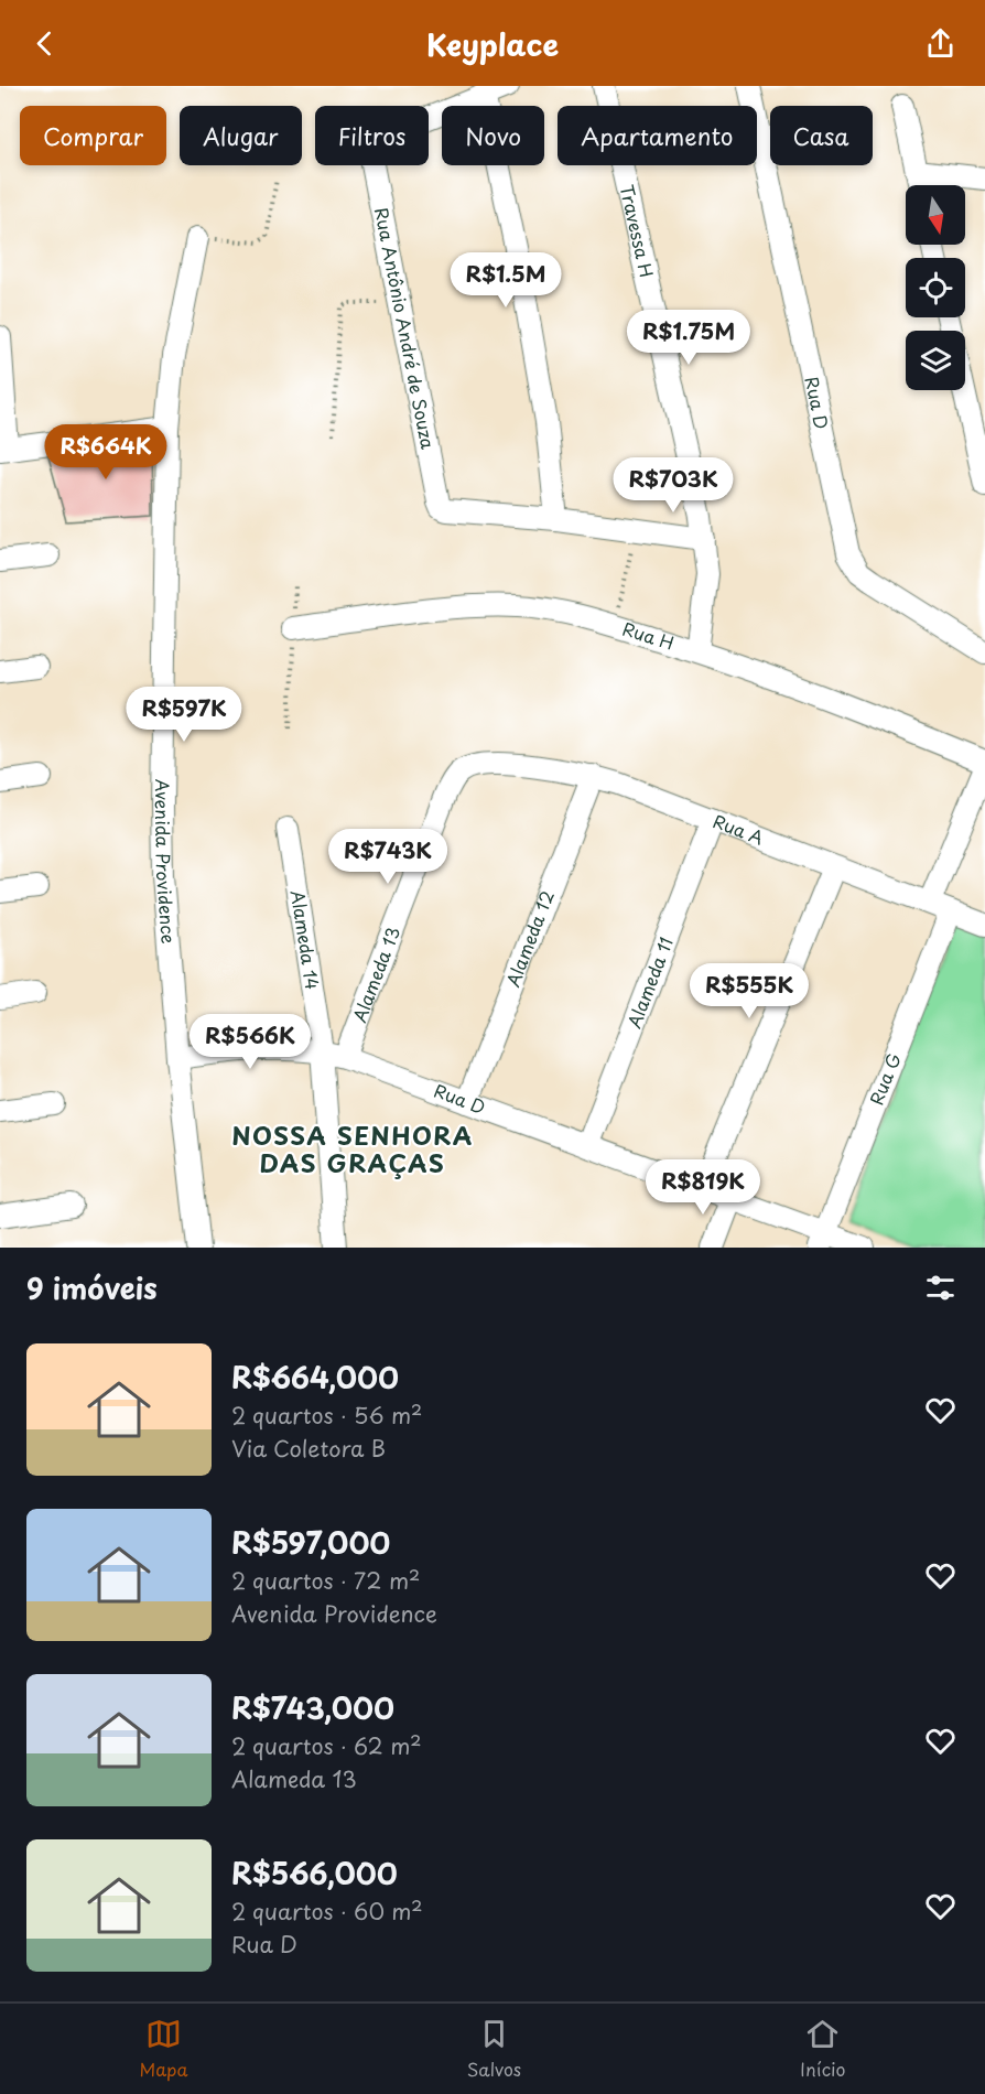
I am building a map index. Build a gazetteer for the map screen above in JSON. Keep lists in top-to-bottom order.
{
  "streets": {
    "street": [
      "Travessa H",
      "Rua Antônio André de Souza",
      "Rua D",
      "Rua H",
      "Rua A",
      "Avenida Providence",
      "Alameda 12",
      "Alameda 14",
      "Alameda 13",
      "Alameda 11",
      "Rua G"
    ]
  },
  "crossings": [
    ["Travessa H", "Rua H"],
    ["Rua D", "Avenida Providence"],
    ["Rua D", "Alameda 12"],
    ["Rua D", "Alameda 14"],
    ["Rua D", "Alameda 13"],
    ["Rua D", "Alameda 11"],
    ["Rua D", "Rua G"],
    ["Rua A", "Alameda 12"],
    ["Rua A", "Alameda 13"],
    ["Rua A", "Alameda 11"],
    ["Rua A", "Rua G"]
  ],
  "districts": ["NOSSA SENHORA DAS GRAÇAS"],
  "north": "bottom",
  "page": {
    "header": "Keyplace",
    "chip": [
      "Comprar",
      "Alugar",
      "Filtros",
      "Novo",
      "Apartamento",
      "Casa"
    ],
    "price": [
      "R$1.5M",
      "R$1.75M",
      "R$664K",
      "R$703K",
      "R$597K",
      "R$743K",
      "R$555K",
      "R$566K",
      "R$819K"
    ],
    "heading": "9 imóveis",
    "list": [
      {
        "name": "R$664,000",
        "note": "2 quartos · 56 m² · Via Coletora B"
      },
      {
        "name": "R$597,000",
        "note": "2 quartos · 72 m² · Avenida Providence"
      },
      {
        "name": "R$743,000",
        "note": "2 quartos · 62 m² · Alameda 13"
      },
      {
        "name": "R$566,000",
        "note": "2 quartos · 60 m² · Rua D"
      }
    ],
    "tabs": ["Mapa", "Salvos", "Início"]
  }
}
